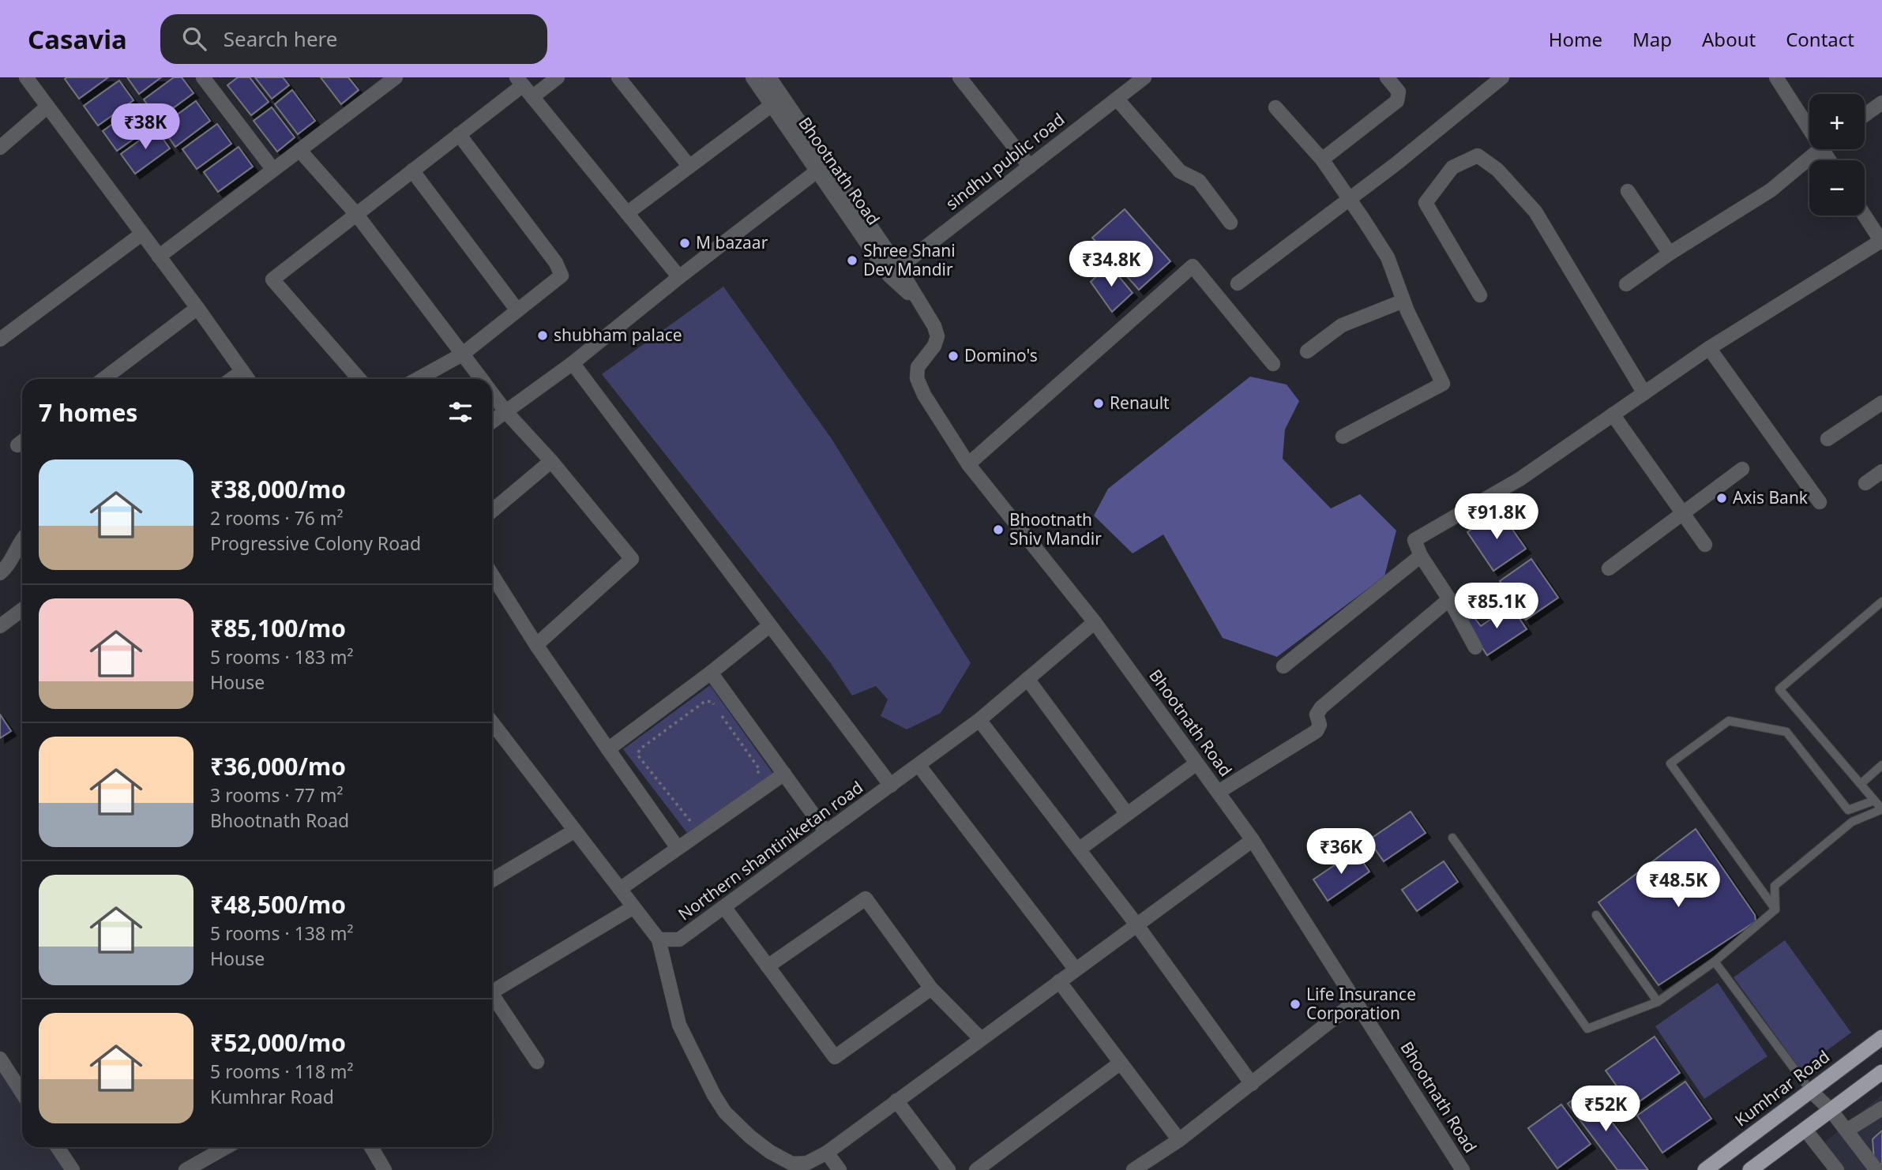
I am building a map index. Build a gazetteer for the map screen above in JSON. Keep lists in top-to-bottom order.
{
  "streets": {
    "highway": ["Kumhrar Road"],
    "street": ["sindhu public road", "Bhootnath Road", "Northern shantiniketan road"]
  },
  "crossings": [
    ["sindhu public road", "Bhootnath Road"],
    ["Bhootnath Road", "Northern shantiniketan road"]
  ],
  "places": [
    "M bazaar",
    "Shree Shani Dev Mandir",
    "shubham palace",
    "Domino's",
    "Renault",
    "Axis Bank",
    "Bhootnath Shiv Mandir",
    "Life Insurance Corporation"
  ],
  "page": {
    "header": "Casavia",
    "search": "Search here",
    "nav": [
      "Home",
      "Map",
      "About",
      "Contact"
    ],
    "map_buttons": ["+", "−"],
    "price": [
      "₹38K",
      "₹34.8K",
      "₹91.8K",
      "₹85.1K",
      "₹36K",
      "₹48.5K",
      "₹52K"
    ],
    "heading": "7 homes",
    "list": [
      {
        "name": "₹38,000/mo",
        "note": "2 rooms · 76 m² · Progressive Colony Road"
      },
      {
        "name": "₹85,100/mo",
        "note": "5 rooms · 183 m² · House"
      },
      {
        "name": "₹36,000/mo",
        "note": "3 rooms · 77 m² · Bhootnath Road"
      },
      {
        "name": "₹48,500/mo",
        "note": "5 rooms · 138 m² · House"
      },
      {
        "name": "₹52,000/mo",
        "note": "5 rooms · 118 m² · Kumhrar Road"
      }
    ]
  }
}
